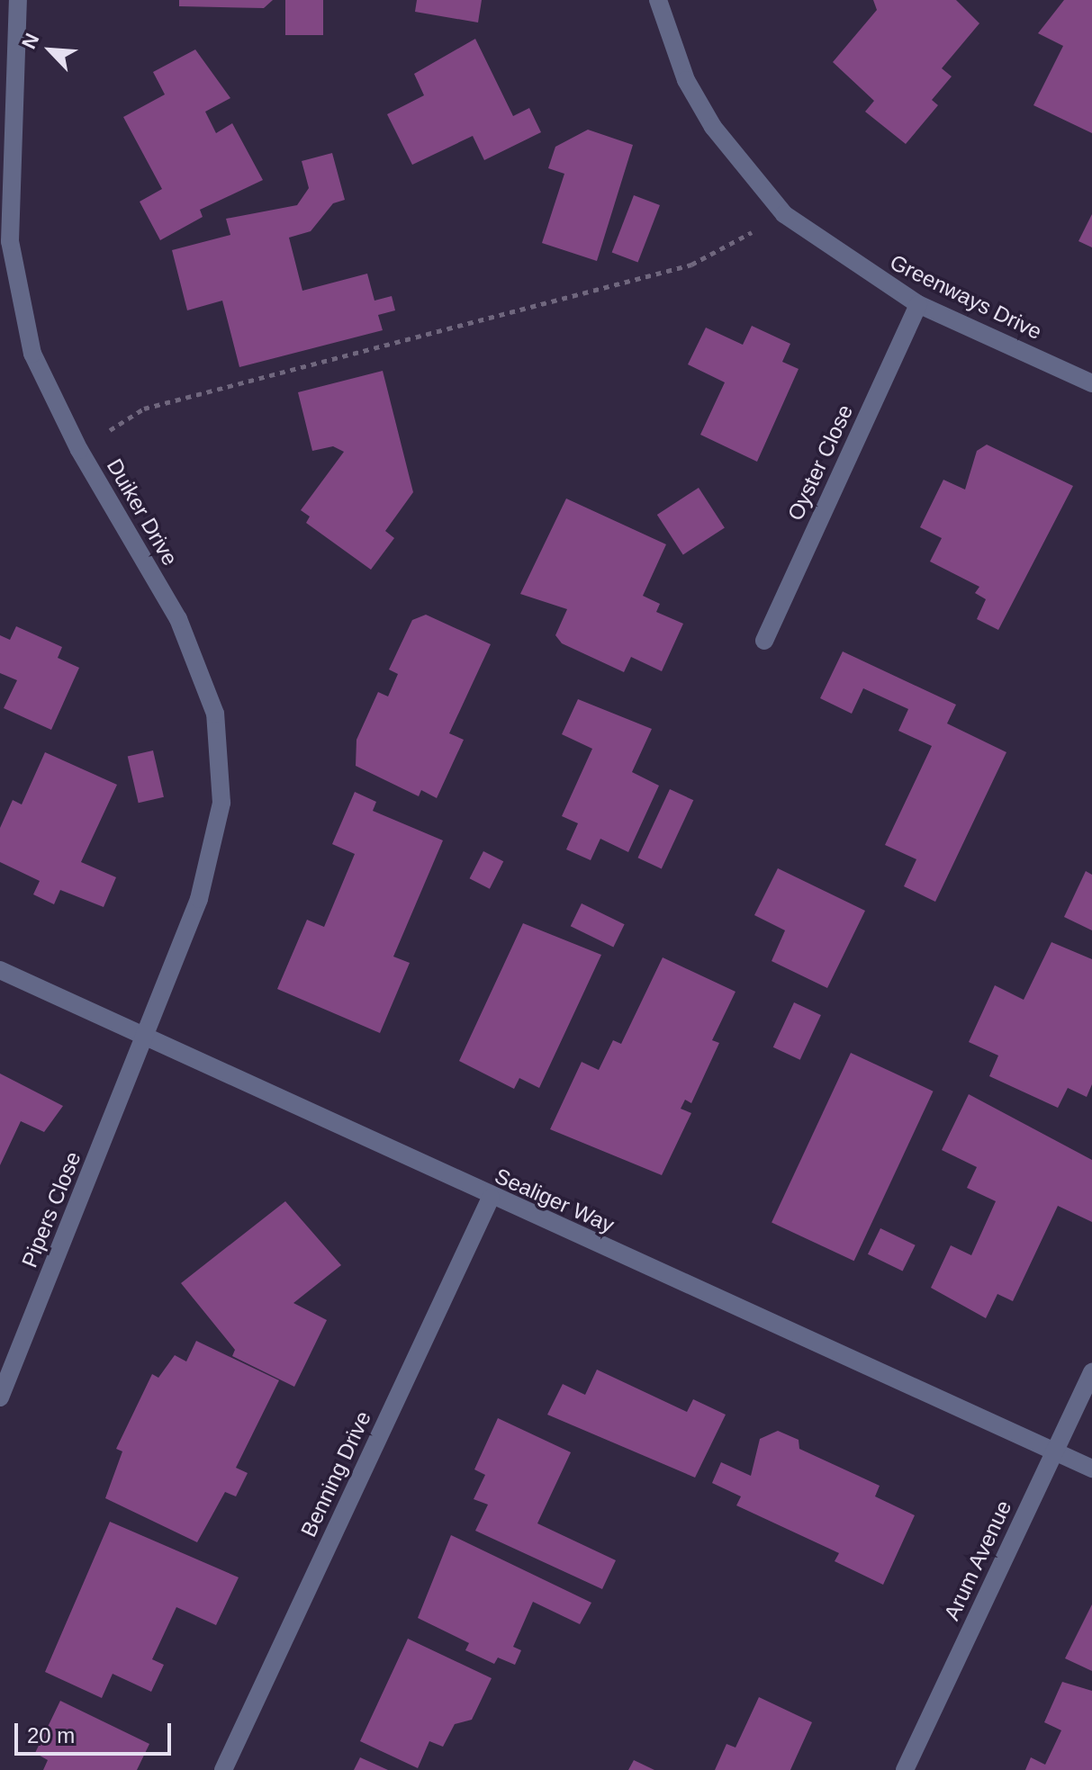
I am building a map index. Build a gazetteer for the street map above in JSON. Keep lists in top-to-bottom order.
{
  "streets": {
    "street": [
      "Greenways Drive",
      "Oyster Close",
      "Duiker Drive",
      "Sealiger Way",
      "Pipers Close",
      "Benning Drive",
      "Arum Avenue"
    ]
  },
  "crossings": [
    ["Greenways Drive", "Oyster Close"],
    ["Duiker Drive", "Sealiger Way"],
    ["Duiker Drive", "Pipers Close"],
    ["Sealiger Way", "Pipers Close"],
    ["Sealiger Way", "Benning Drive"],
    ["Sealiger Way", "Arum Avenue"]
  ],
  "scale_bar": "20 m",
  "north": "top left"
}
